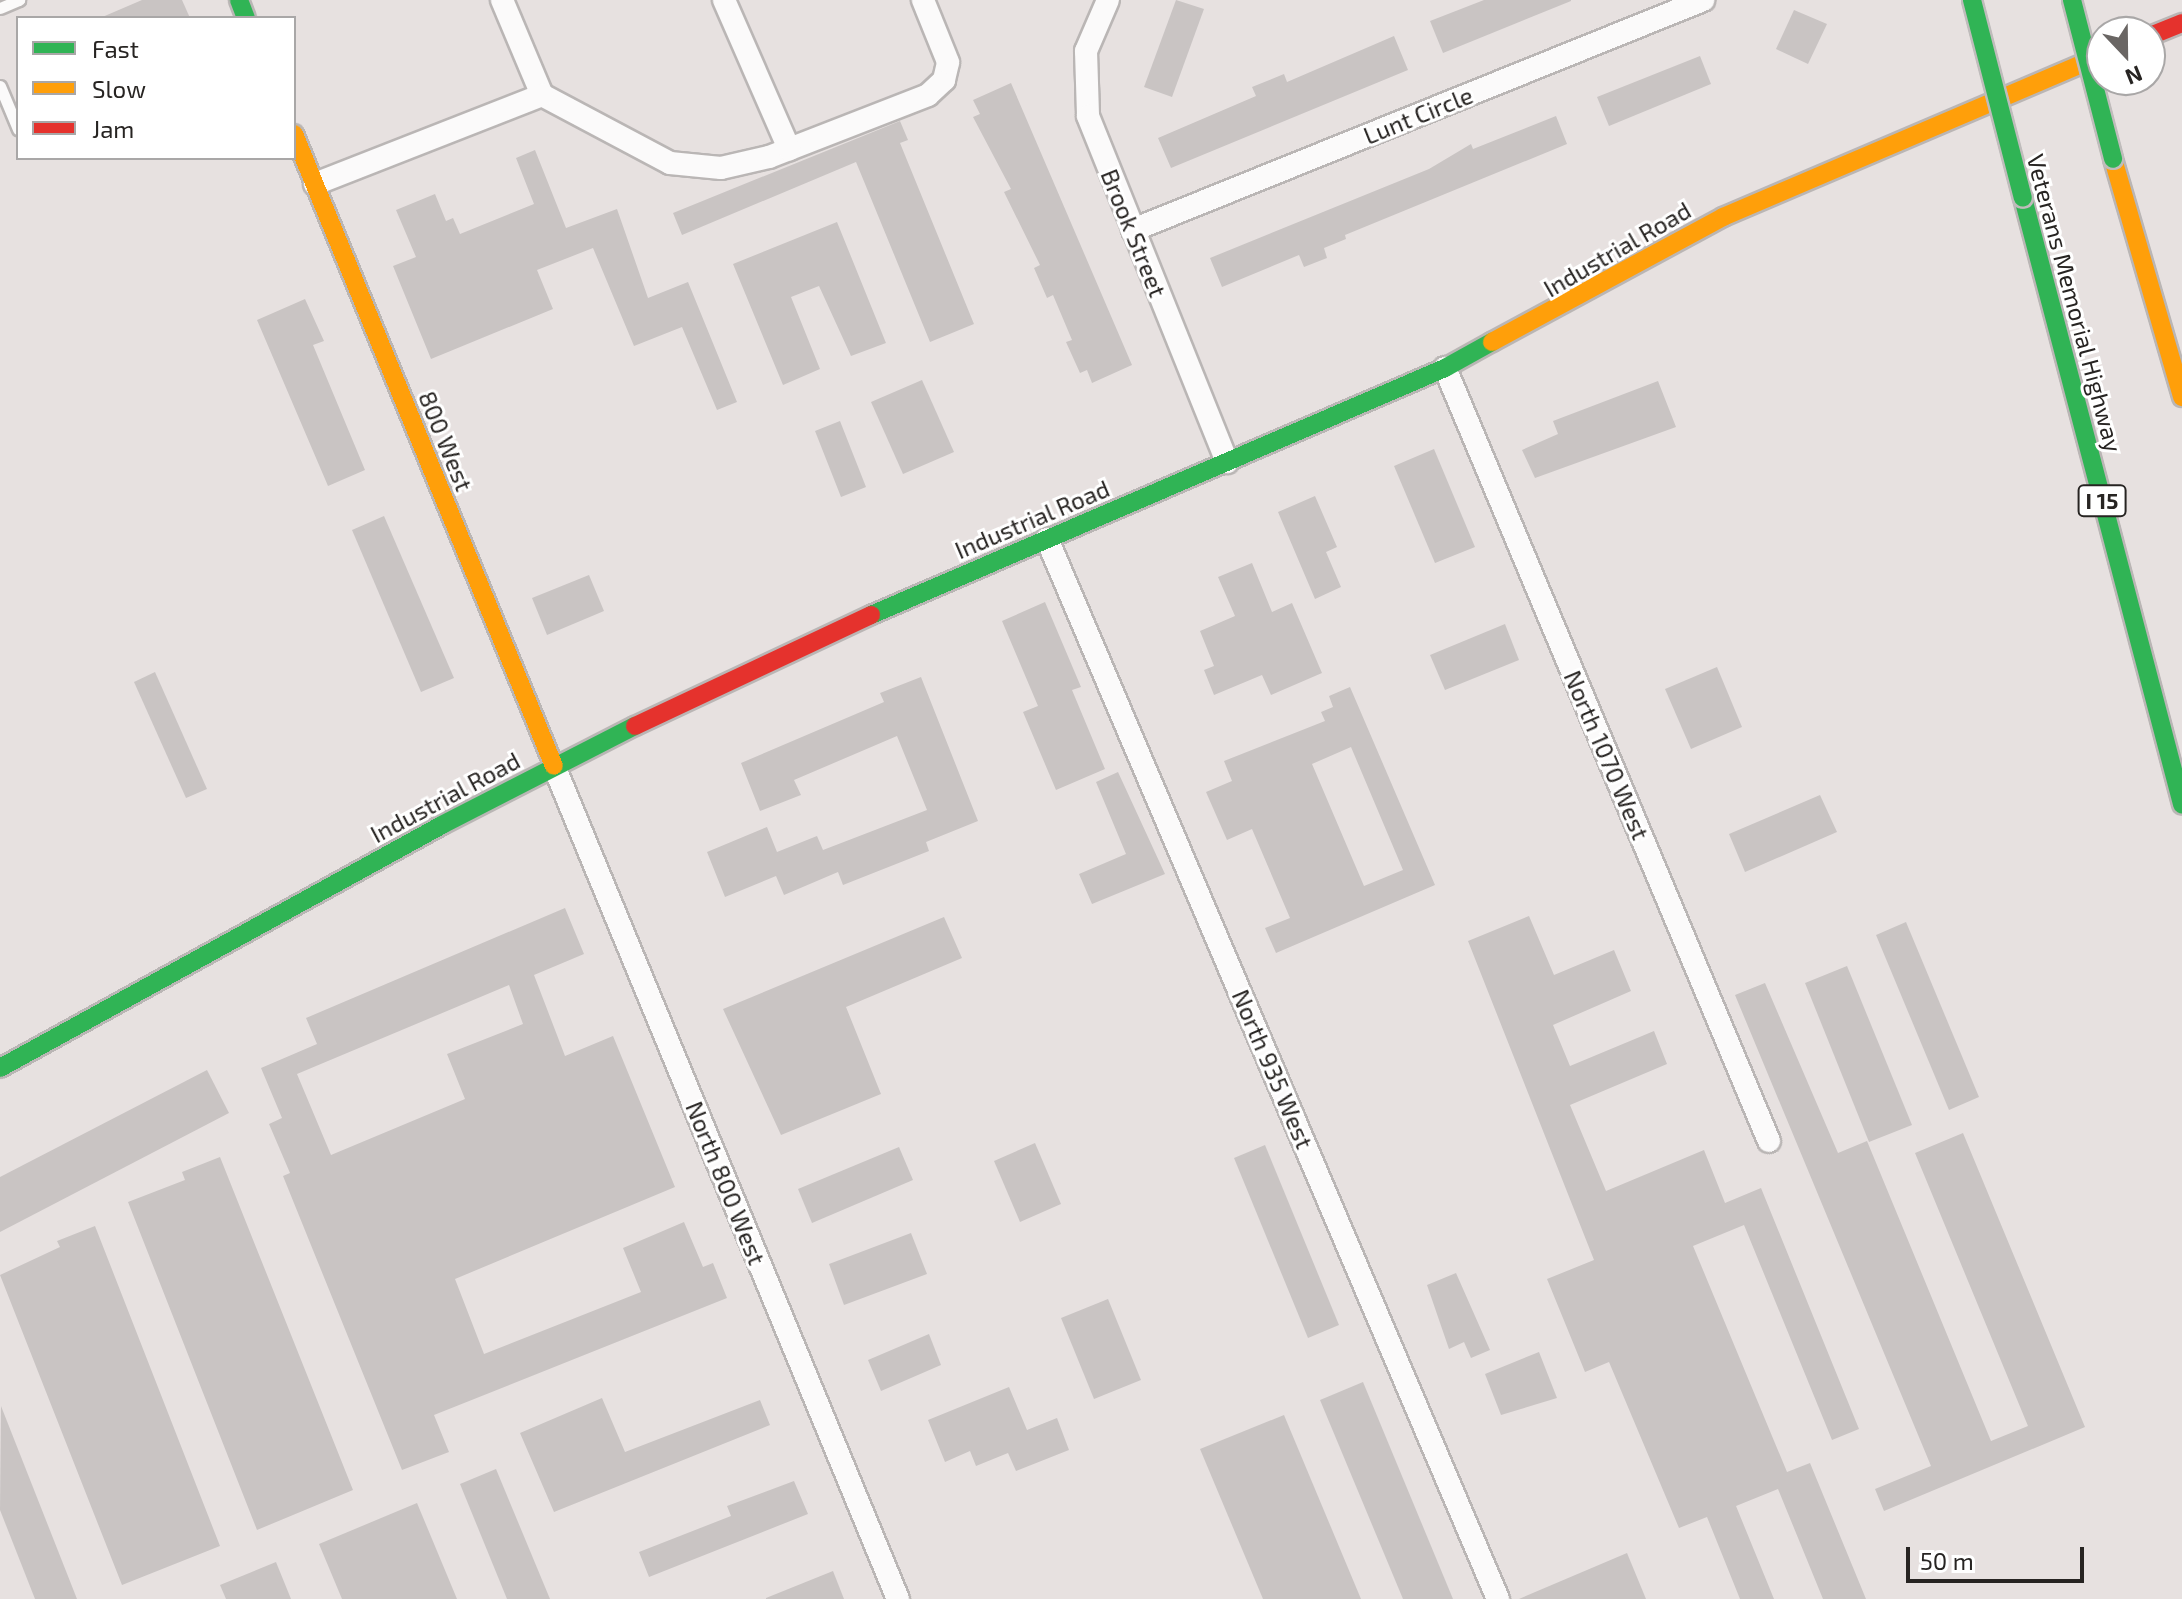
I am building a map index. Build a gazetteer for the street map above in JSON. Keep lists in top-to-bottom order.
{
  "streets": {
    "main road": [
      "Industrial Road",
      "Veterans Memorial Highway",
      "800 West",
      "I 15"
    ],
    "street": [
      "Lunt Circle",
      "Brook Street",
      "North 1070 West",
      "North 935 West",
      "North 800 West"
    ]
  },
  "crossings": [
    ["Lunt Circle", "Brook Street"],
    ["Brook Street", "Industrial Road"],
    ["Industrial Road", "800 West"],
    ["Industrial Road", "North 1070 West"],
    ["Industrial Road", "North 935 West"],
    ["Industrial Road", "North 800 West"],
    ["800 West", "North 800 West"]
  ],
  "legend": ["Fast", "Slow", "Jam"],
  "scale_bar": "50 m",
  "north": "bottom"
}
